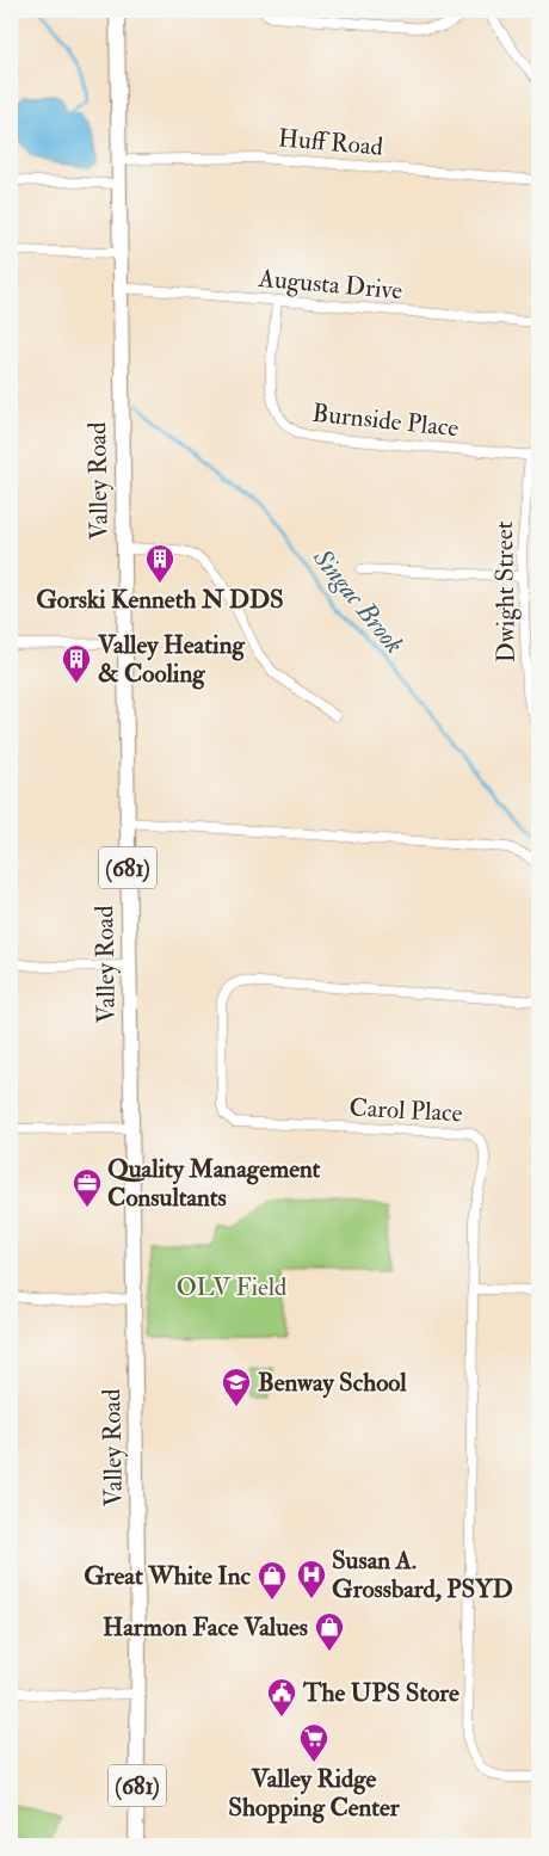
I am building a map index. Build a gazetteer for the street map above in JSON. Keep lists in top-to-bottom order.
{
  "streets": {
    "main road": ["Valley Road", "(681)"],
    "street": [
      "Huff Road",
      "Augusta Drive",
      "Burnside Place",
      "Dwight Street",
      "Carol Place"
    ]
  },
  "crossings": [
    ["Huff Road", "Valley Road"],
    ["Augusta Drive", "Burnside Place"],
    ["Augusta Drive", "Valley Road"],
    ["Burnside Place", "Dwight Street"]
  ],
  "water": ["Singac Brook"],
  "parks": ["OLV Field"],
  "places": {
    "building": ["Gorski Kenneth N DDS", "Valley Heating & Cooling"],
    "office": ["Quality Management Consultants"],
    "school or university": ["Benway School"],
    "hospital": ["Susan A. Grossbard, PSYD"],
    "shop": ["Great White Inc", "Harmon Face Values"],
    "public building": ["The UPS Store"],
    "supermarket": ["Valley Ridge Shopping Center"]
  }
}
